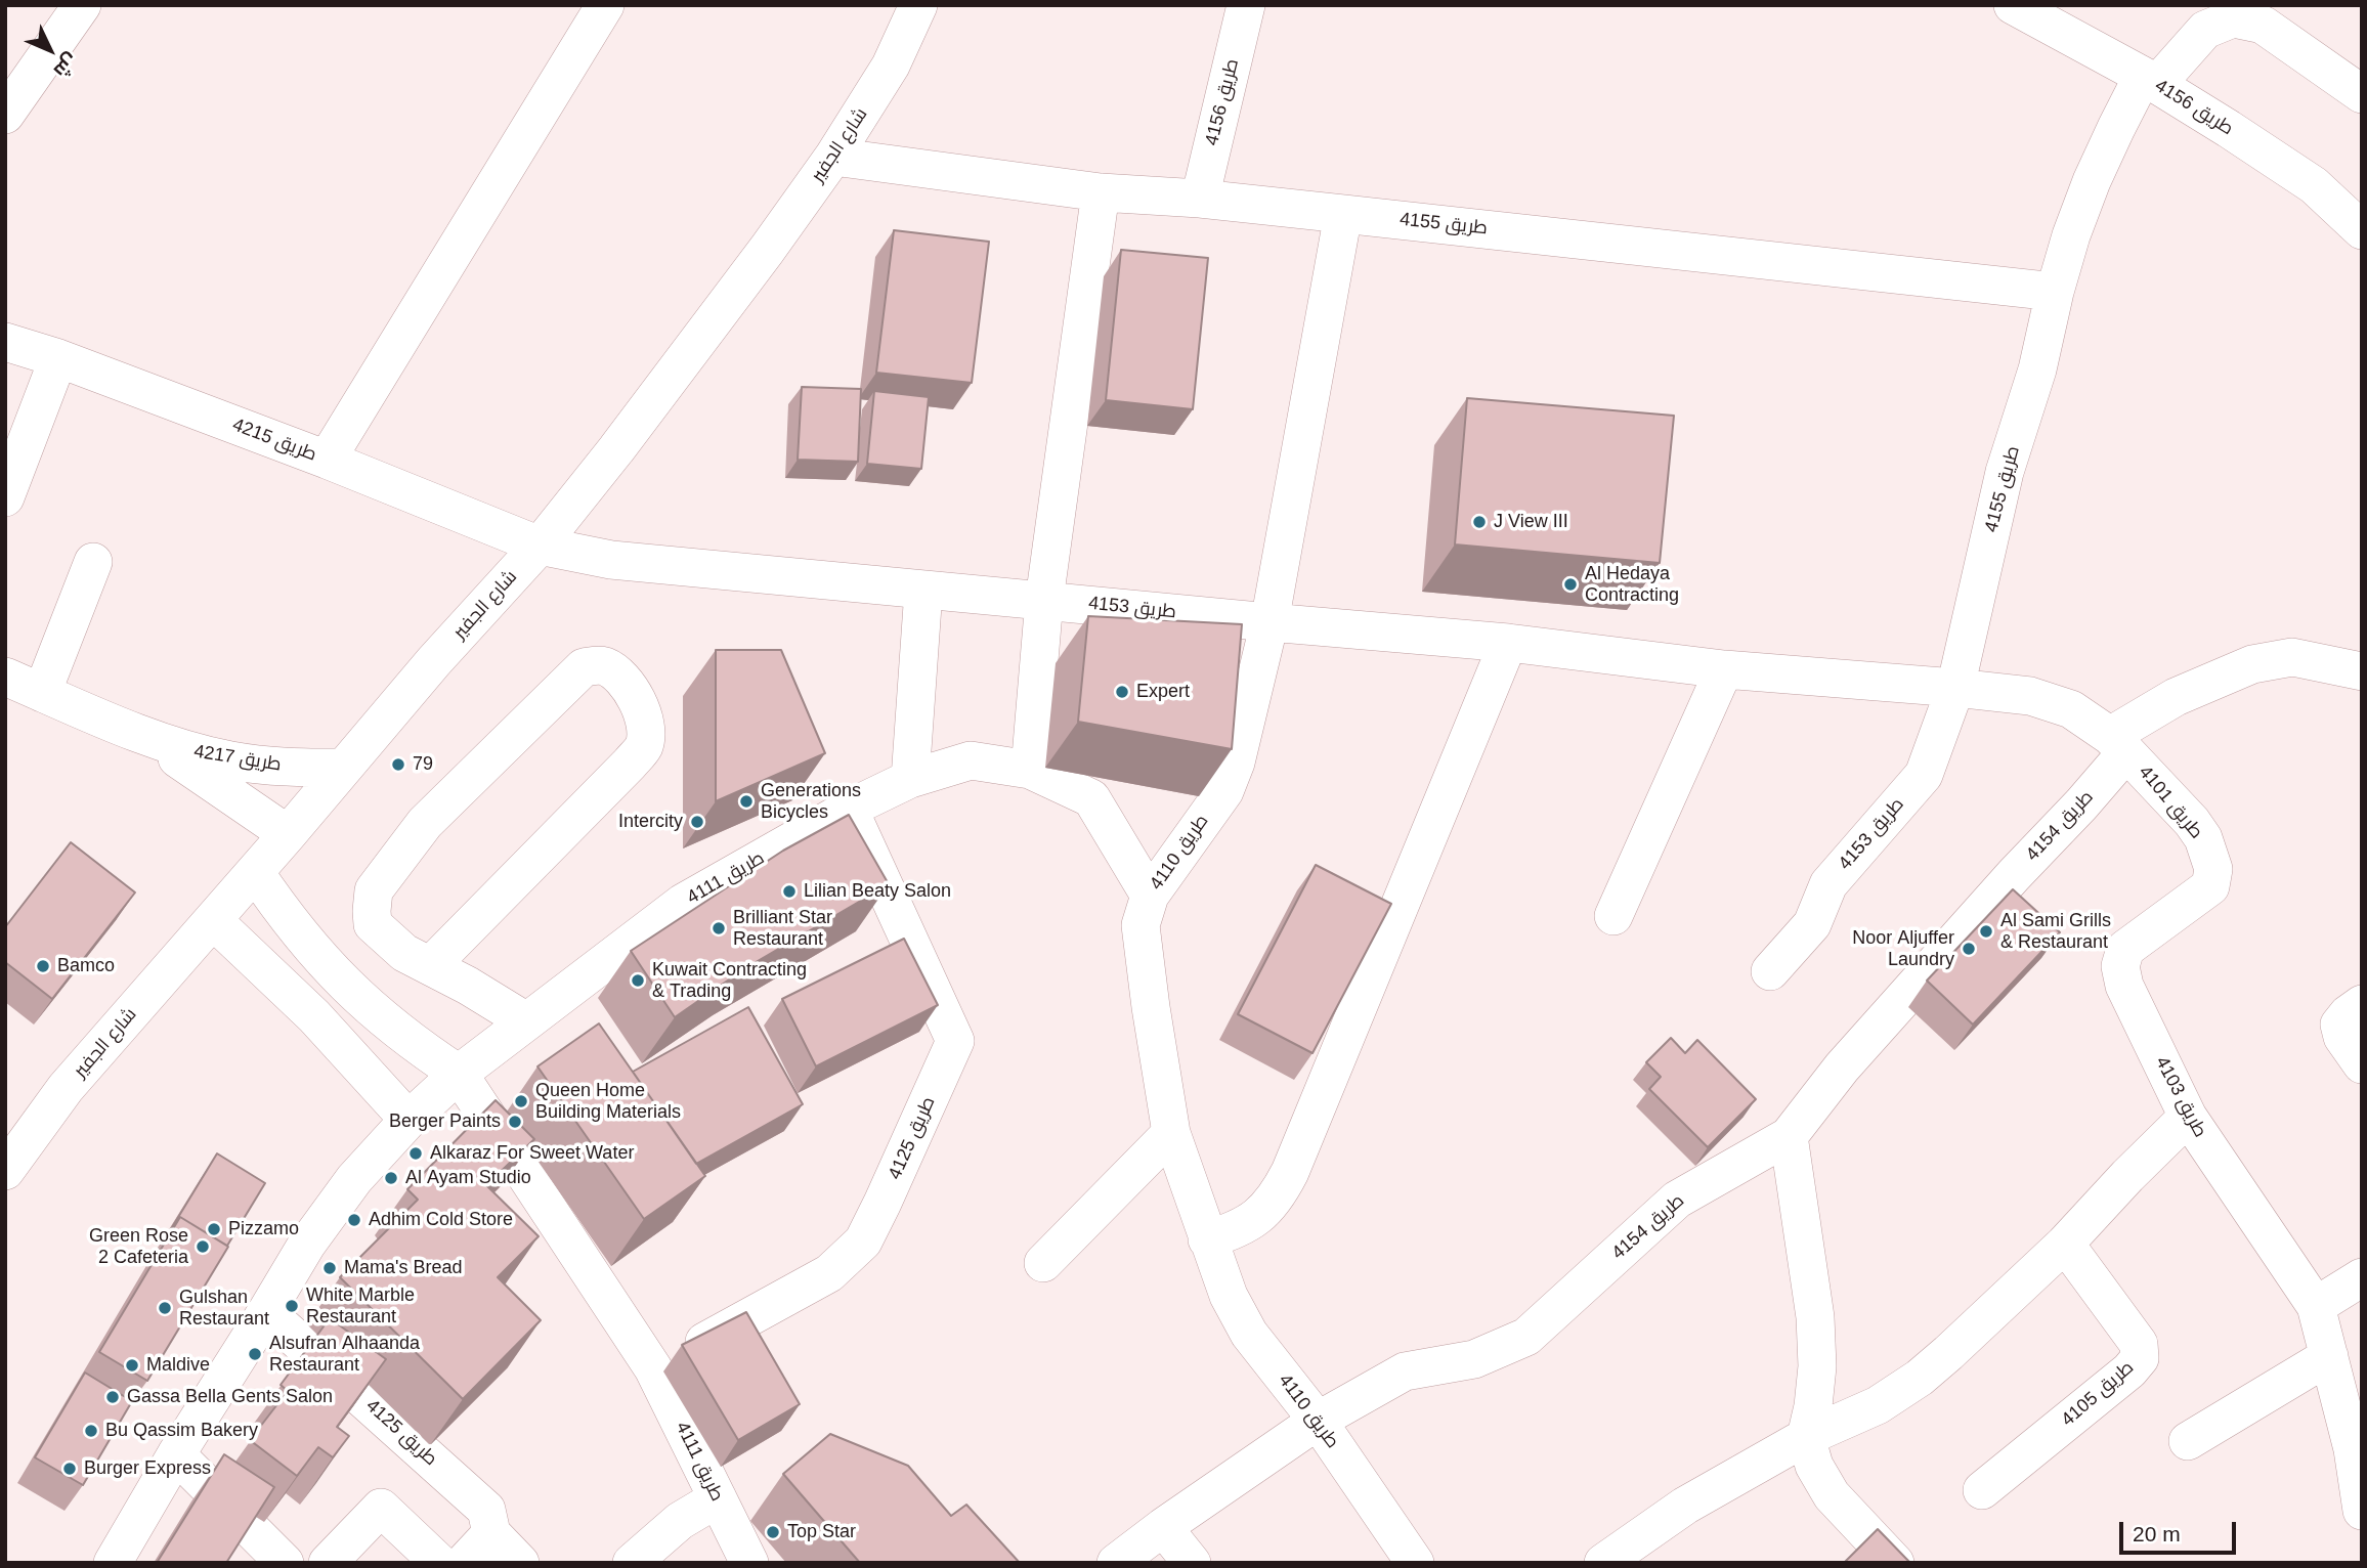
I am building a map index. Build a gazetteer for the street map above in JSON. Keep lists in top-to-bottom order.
{
  "streets": {
    "street": [
      "طريق 4156",
      "شارع الجفير",
      "طريق 4155",
      "طريق 4215",
      "طريق 4153",
      "طريق 4217",
      "طريق 4101",
      "طريق 4154",
      "طريق 4110",
      "طريق 4111",
      "طريق 4103",
      "طريق 4125",
      "طريق 4105"
    ]
  },
  "crossings": [
    ["طريق 4156", "طريق 4155"],
    ["شارع الجفير", "طريق 4155"],
    ["شارع الجفير", "طريق 4215"],
    ["شارع الجفير", "طريق 4153"],
    ["شارع الجفير", "طريق 4217"],
    ["شارع الجفير", "طريق 4111"],
    ["طريق 4155", "طريق 4153"],
    ["طريق 4155", "طريق 4110"],
    ["طريق 4215", "طريق 4153"],
    ["طريق 4153", "طريق 4101"],
    ["طريق 4153", "طريق 4154"],
    ["طريق 4153", "طريق 4110"],
    ["طريق 4101", "طريق 4154"],
    ["طريق 4101", "طريق 4103"],
    ["طريق 4154", "طريق 4110"],
    ["طريق 4110", "طريق 4111"],
    ["طريق 4111", "طريق 4125"]
  ],
  "places": [
    "J View III",
    "Al Hedaya Contracting",
    "Expert",
    "79",
    "Generations Bicycles",
    "Intercity",
    "Lilian Beaty Salon",
    "Brilliant Star Restaurant",
    "Al Sami Grills & Restaurant",
    "Noor Aljuffer Laundry",
    "Bamco",
    "Kuwait Contracting & Trading",
    "Queen Home Building Materials",
    "Berger Paints",
    "Alkaraz For Sweet Water",
    "Al Ayam Studio",
    "Adhim Cold Store",
    "Pizzamo",
    "Green Rose 2 Cafeteria",
    "Mama's Bread",
    "White Marble Restaurant",
    "Gulshan Restaurant",
    "Alsufran Alhaanda Restaurant",
    "Maldive",
    "Gassa Bella Gents Salon",
    "Bu Qassim Bakery",
    "Burger Express",
    "Top Star"
  ],
  "scale_bar": "20 m",
  "north": "bottom right"
}
